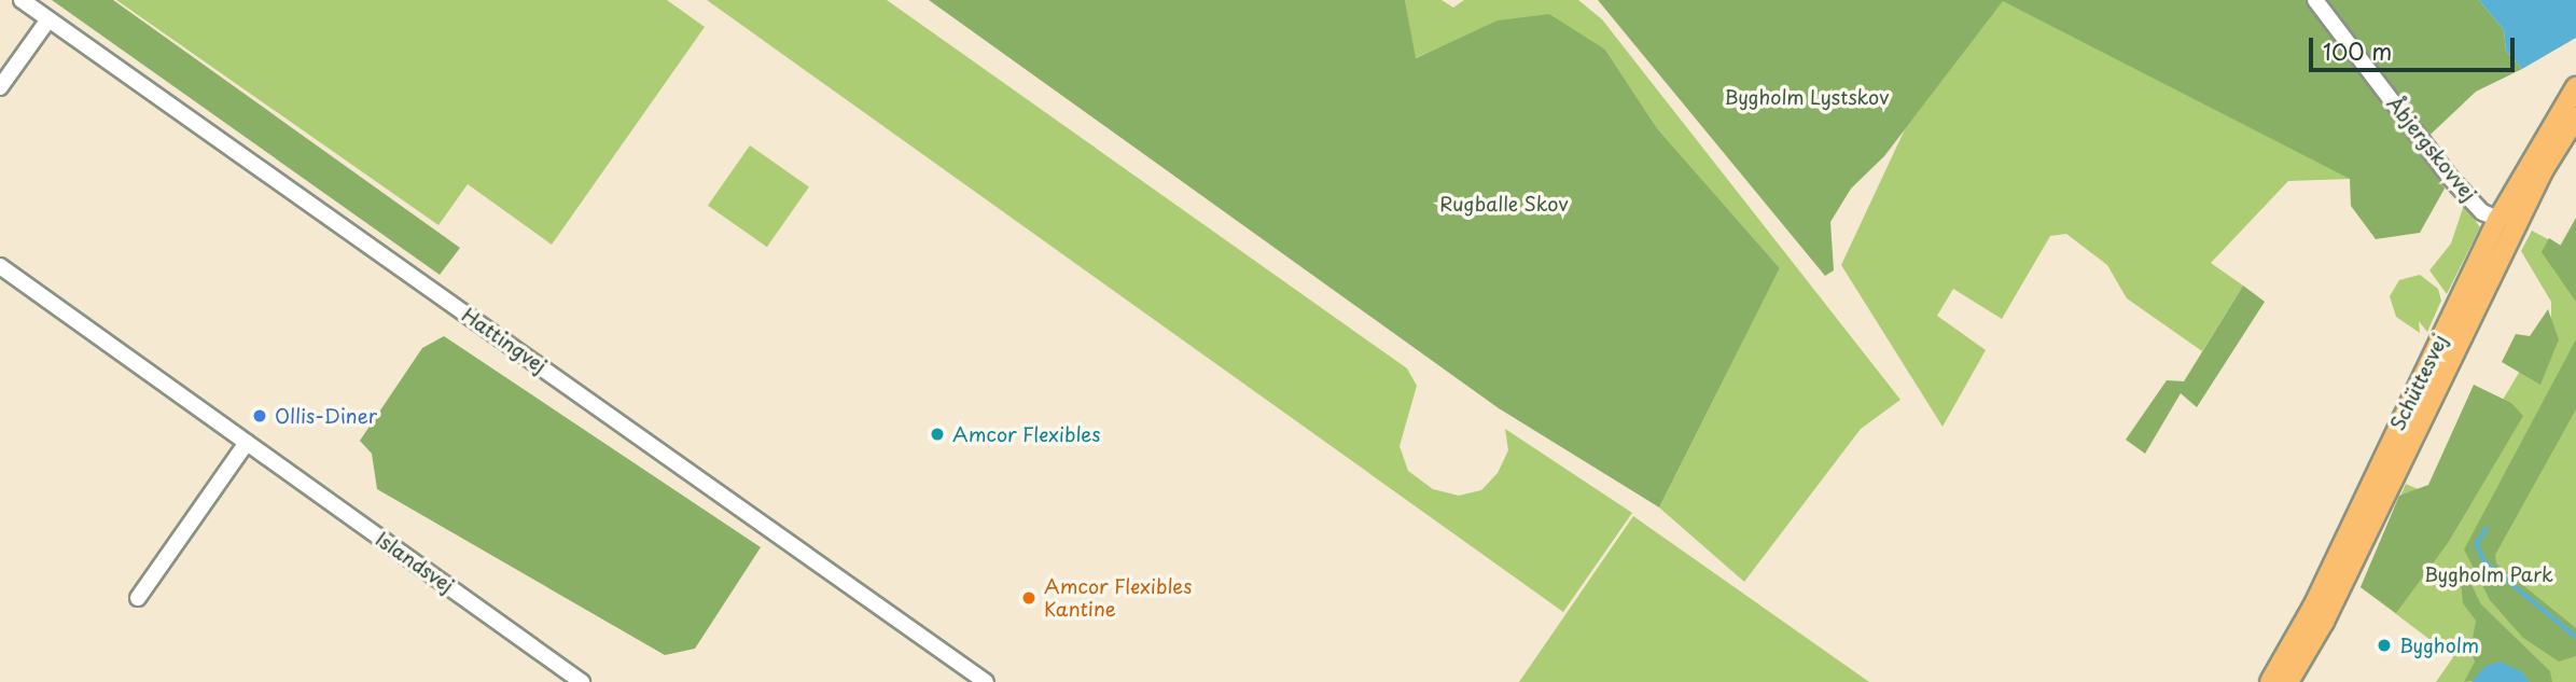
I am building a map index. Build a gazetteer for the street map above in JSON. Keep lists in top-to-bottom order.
{
  "streets": {
    "main road": ["Schüttesvej"],
    "street": ["Åbjergskovvej", "Hattingvej", "Islandsvej"]
  },
  "crossings": [
    ["Åbjergskovvej", "Schüttesvej"]
  ],
  "parks": ["Bygholm Lystskov", "Rugballe Skov", "Bygholm Park"],
  "places": [
    "Ollis-Diner",
    "Amcor Flexibles",
    "Amcor Flexibles Kantine",
    "Bygholm"
  ],
  "scale_bar": "100 m"
}
